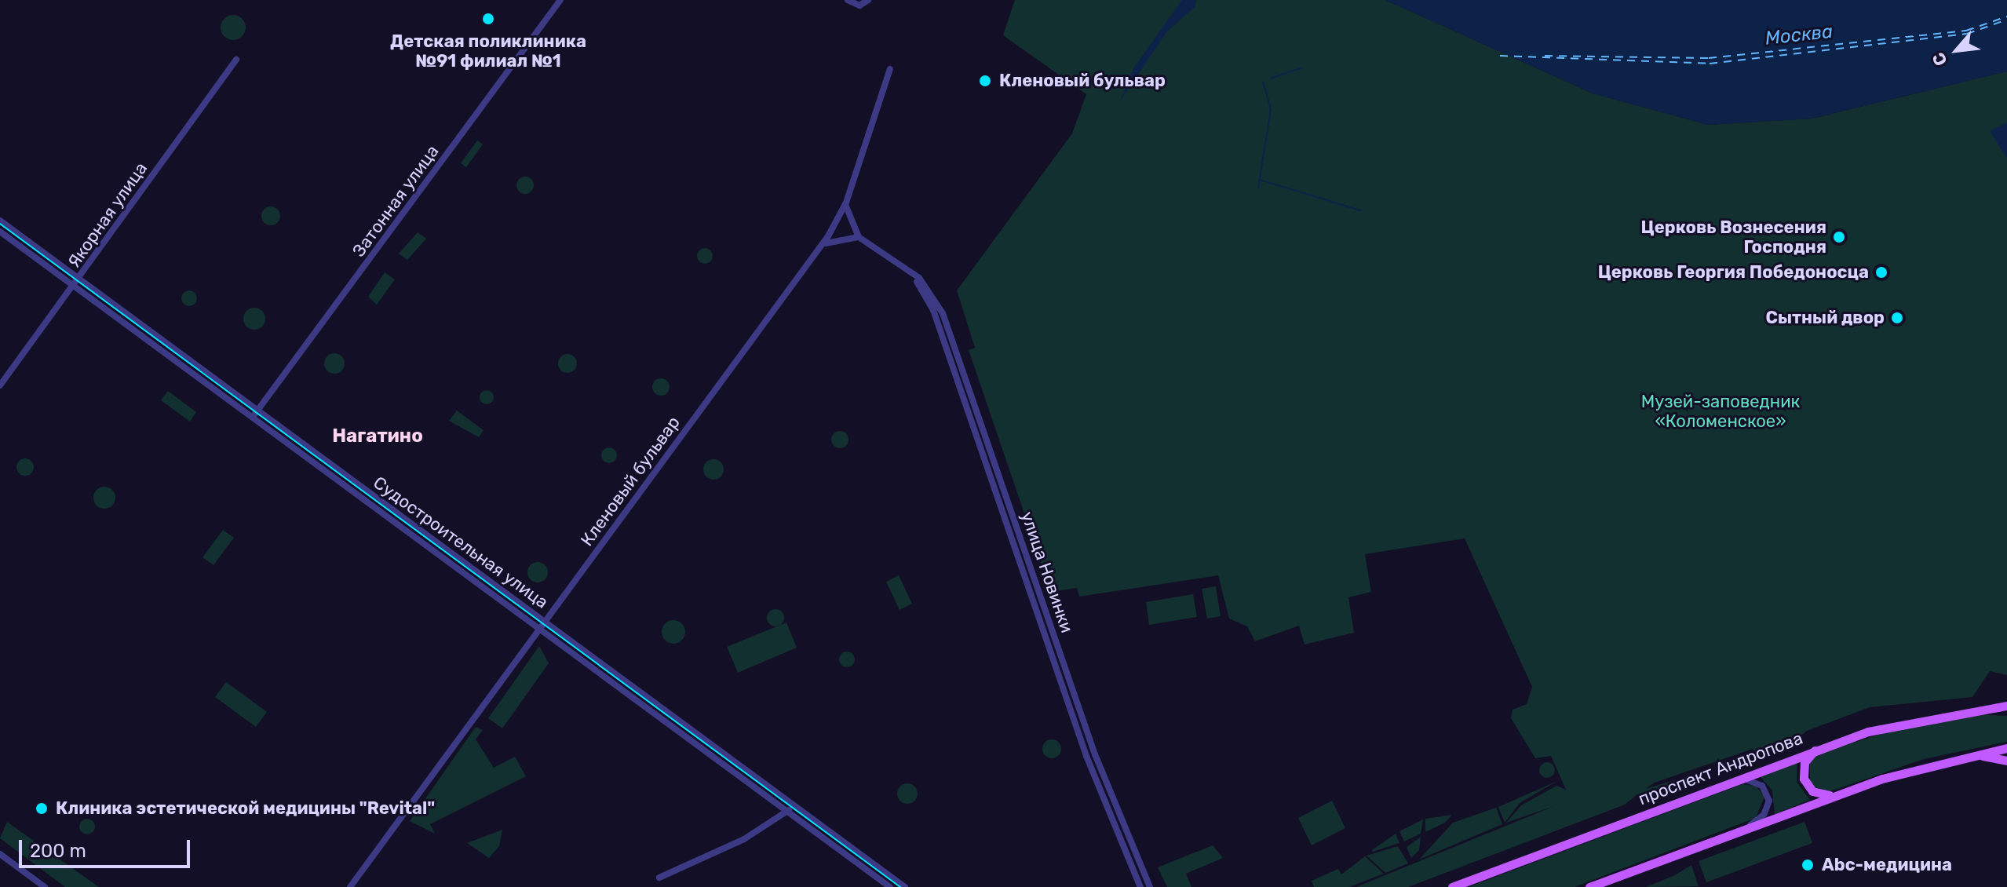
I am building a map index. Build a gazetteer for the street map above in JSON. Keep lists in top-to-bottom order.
{
  "streets": {
    "main road": ["проспект Андропова"],
    "street": [
      "Затонная улица",
      "Якорная улица",
      "Кленовый бульвар",
      "Судостроительная улица",
      "улица Новинки"
    ]
  },
  "crossings": [
    ["Затонная улица", "Судостроительная улица"],
    ["Якорная улица", "Судостроительная улица"],
    ["Кленовый бульвар", "Судостроительная улица"]
  ],
  "districts": ["Нагатино"],
  "water": ["Москва"],
  "parks": ["Музей-заповедник «Коломенское»"],
  "places": [
    "Детская поликлиника №91 филиал №1",
    "Кленовый бульвар",
    "Церковь Вознесения Господня",
    "Церковь Георгия Победоносца",
    "Сытный двор",
    "Клиника эстетической медицины \"Revital\"",
    "Abc-медицина"
  ],
  "scale_bar": "200 m",
  "north": "bottom left"
}
